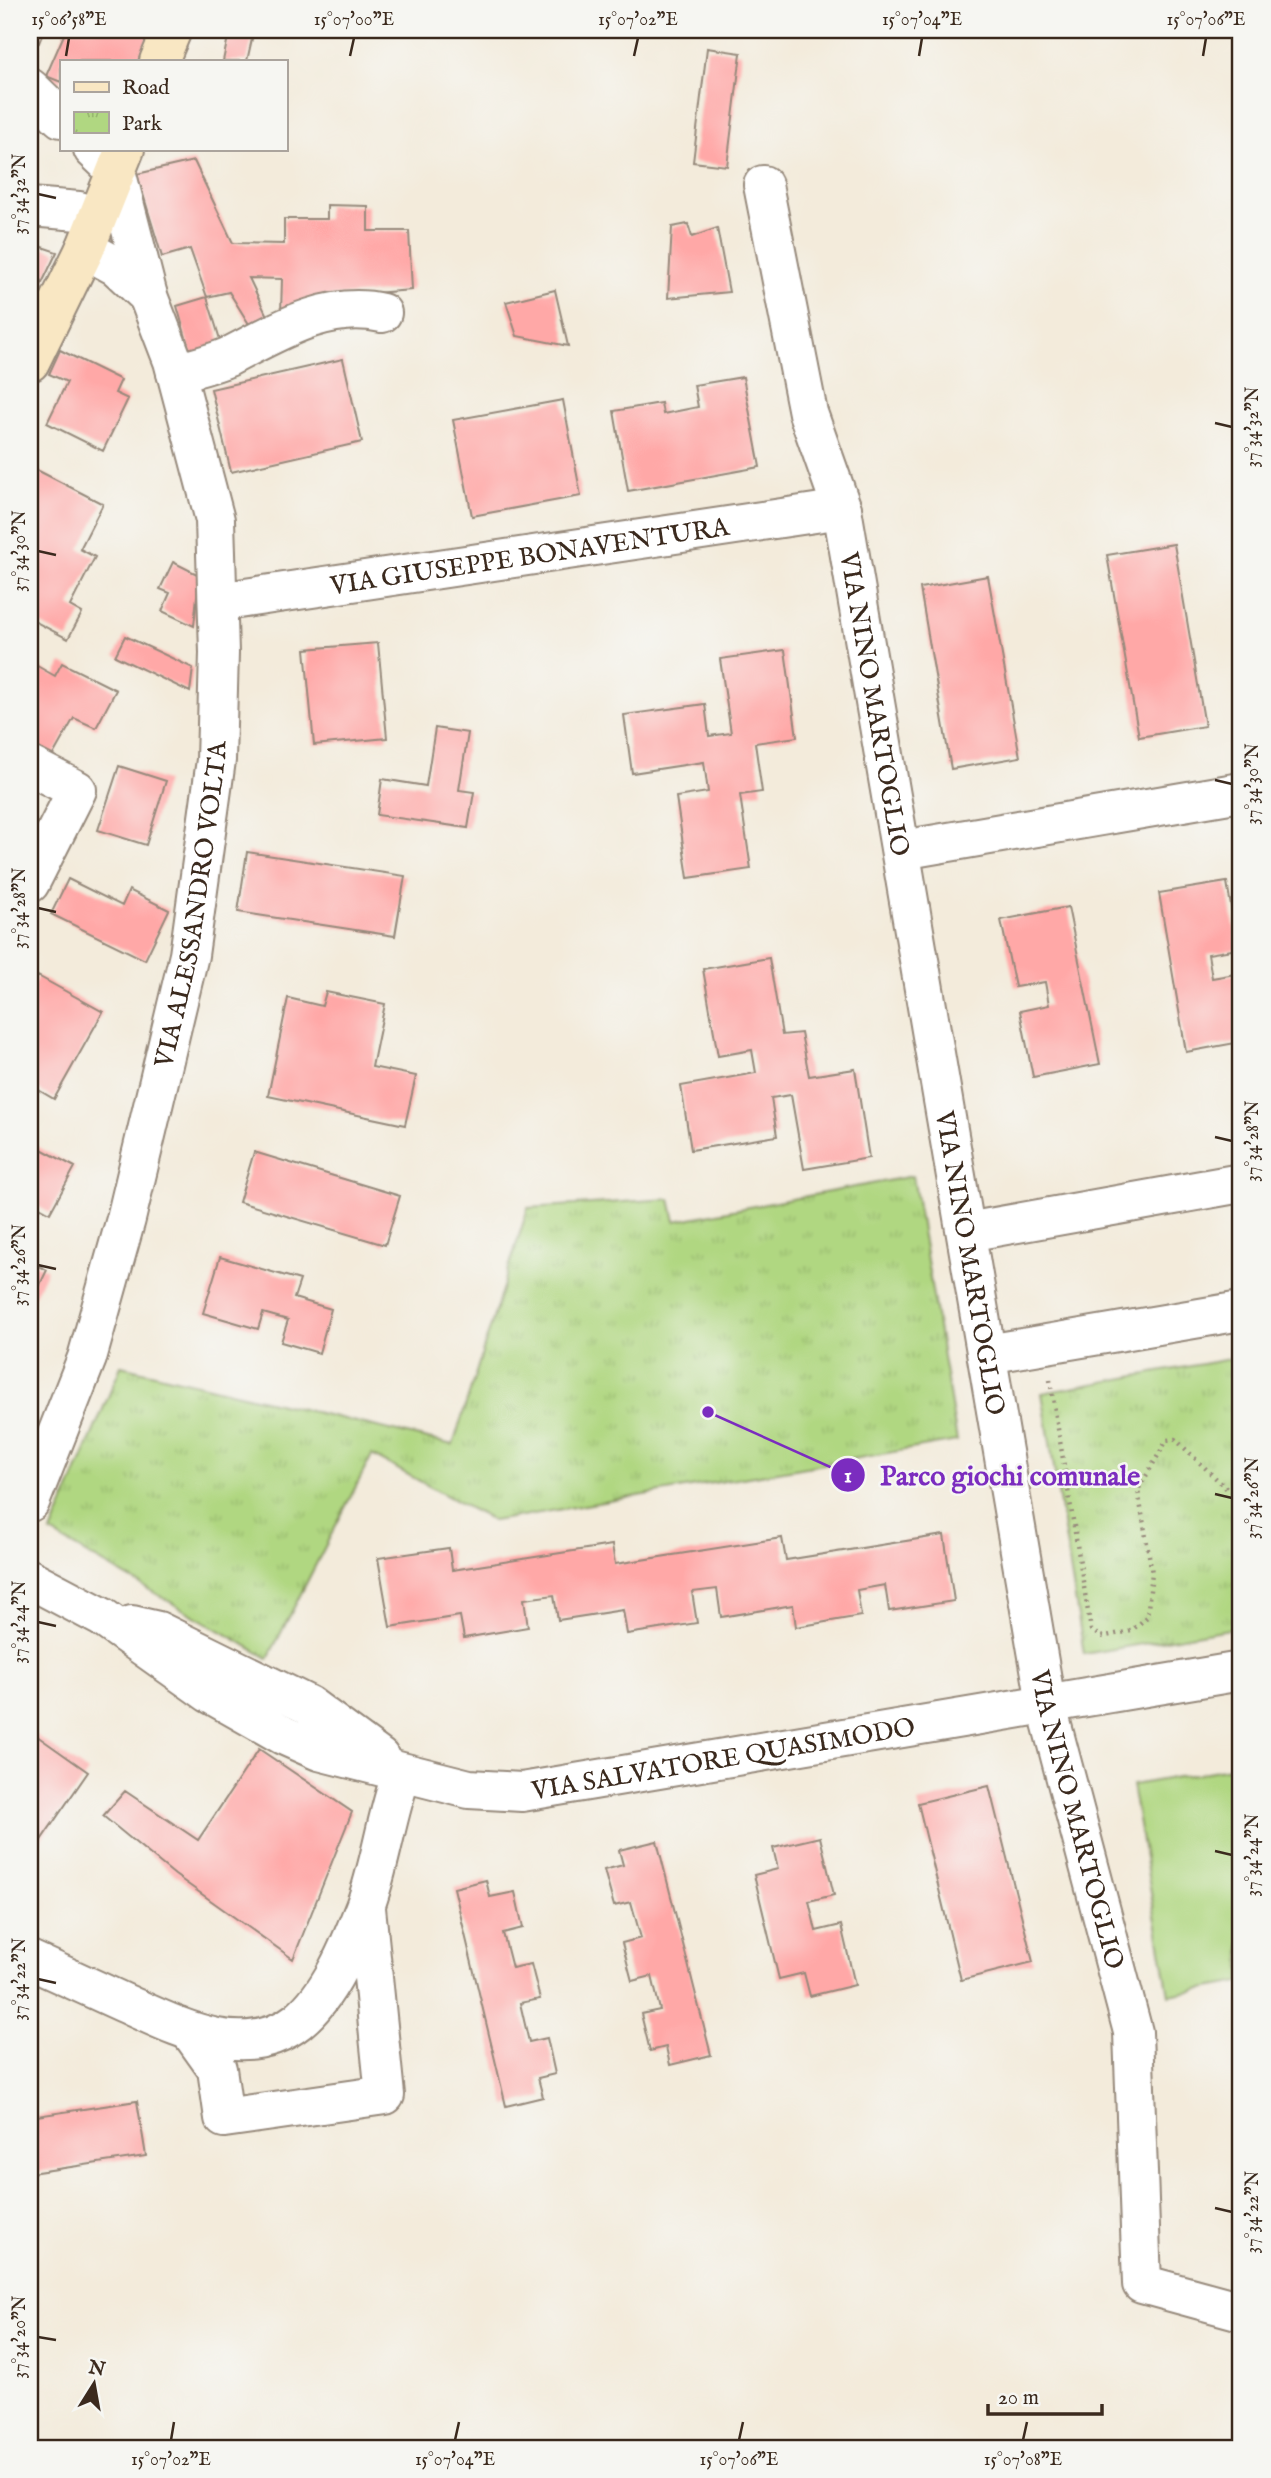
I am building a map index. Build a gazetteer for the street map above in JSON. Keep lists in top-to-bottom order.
{
  "streets": {
    "street": [
      "VIA GIUSEPPE BONAVENTURA",
      "VIA NINO MARTOGLIO",
      "VIA ALESSANDRO VOLTA",
      "VIA SALVATORE QUASIMODO"
    ]
  },
  "crossings": [
    ["VIA GIUSEPPE BONAVENTURA", "VIA NINO MARTOGLIO"],
    ["VIA GIUSEPPE BONAVENTURA", "VIA ALESSANDRO VOLTA"],
    ["VIA NINO MARTOGLIO", "VIA SALVATORE QUASIMODO"]
  ],
  "places": ["Parco giochi comunale"],
  "legend": ["Road", "Park"],
  "scale_bar": "20 m",
  "north": "top",
  "coordinates": [
    "15°06'58\"E",
    "15°07'00\"E",
    "15°07'02\"E",
    "15°07'04\"E",
    "15°07'06\"E",
    "37°34'32\"N",
    "37°34'30\"N",
    "37°34'28\"N",
    "37°34'26\"N",
    "37°34'24\"N",
    "37°34'22\"N",
    "37°34'20\"N",
    "15°07'08\"E"
  ]
}
